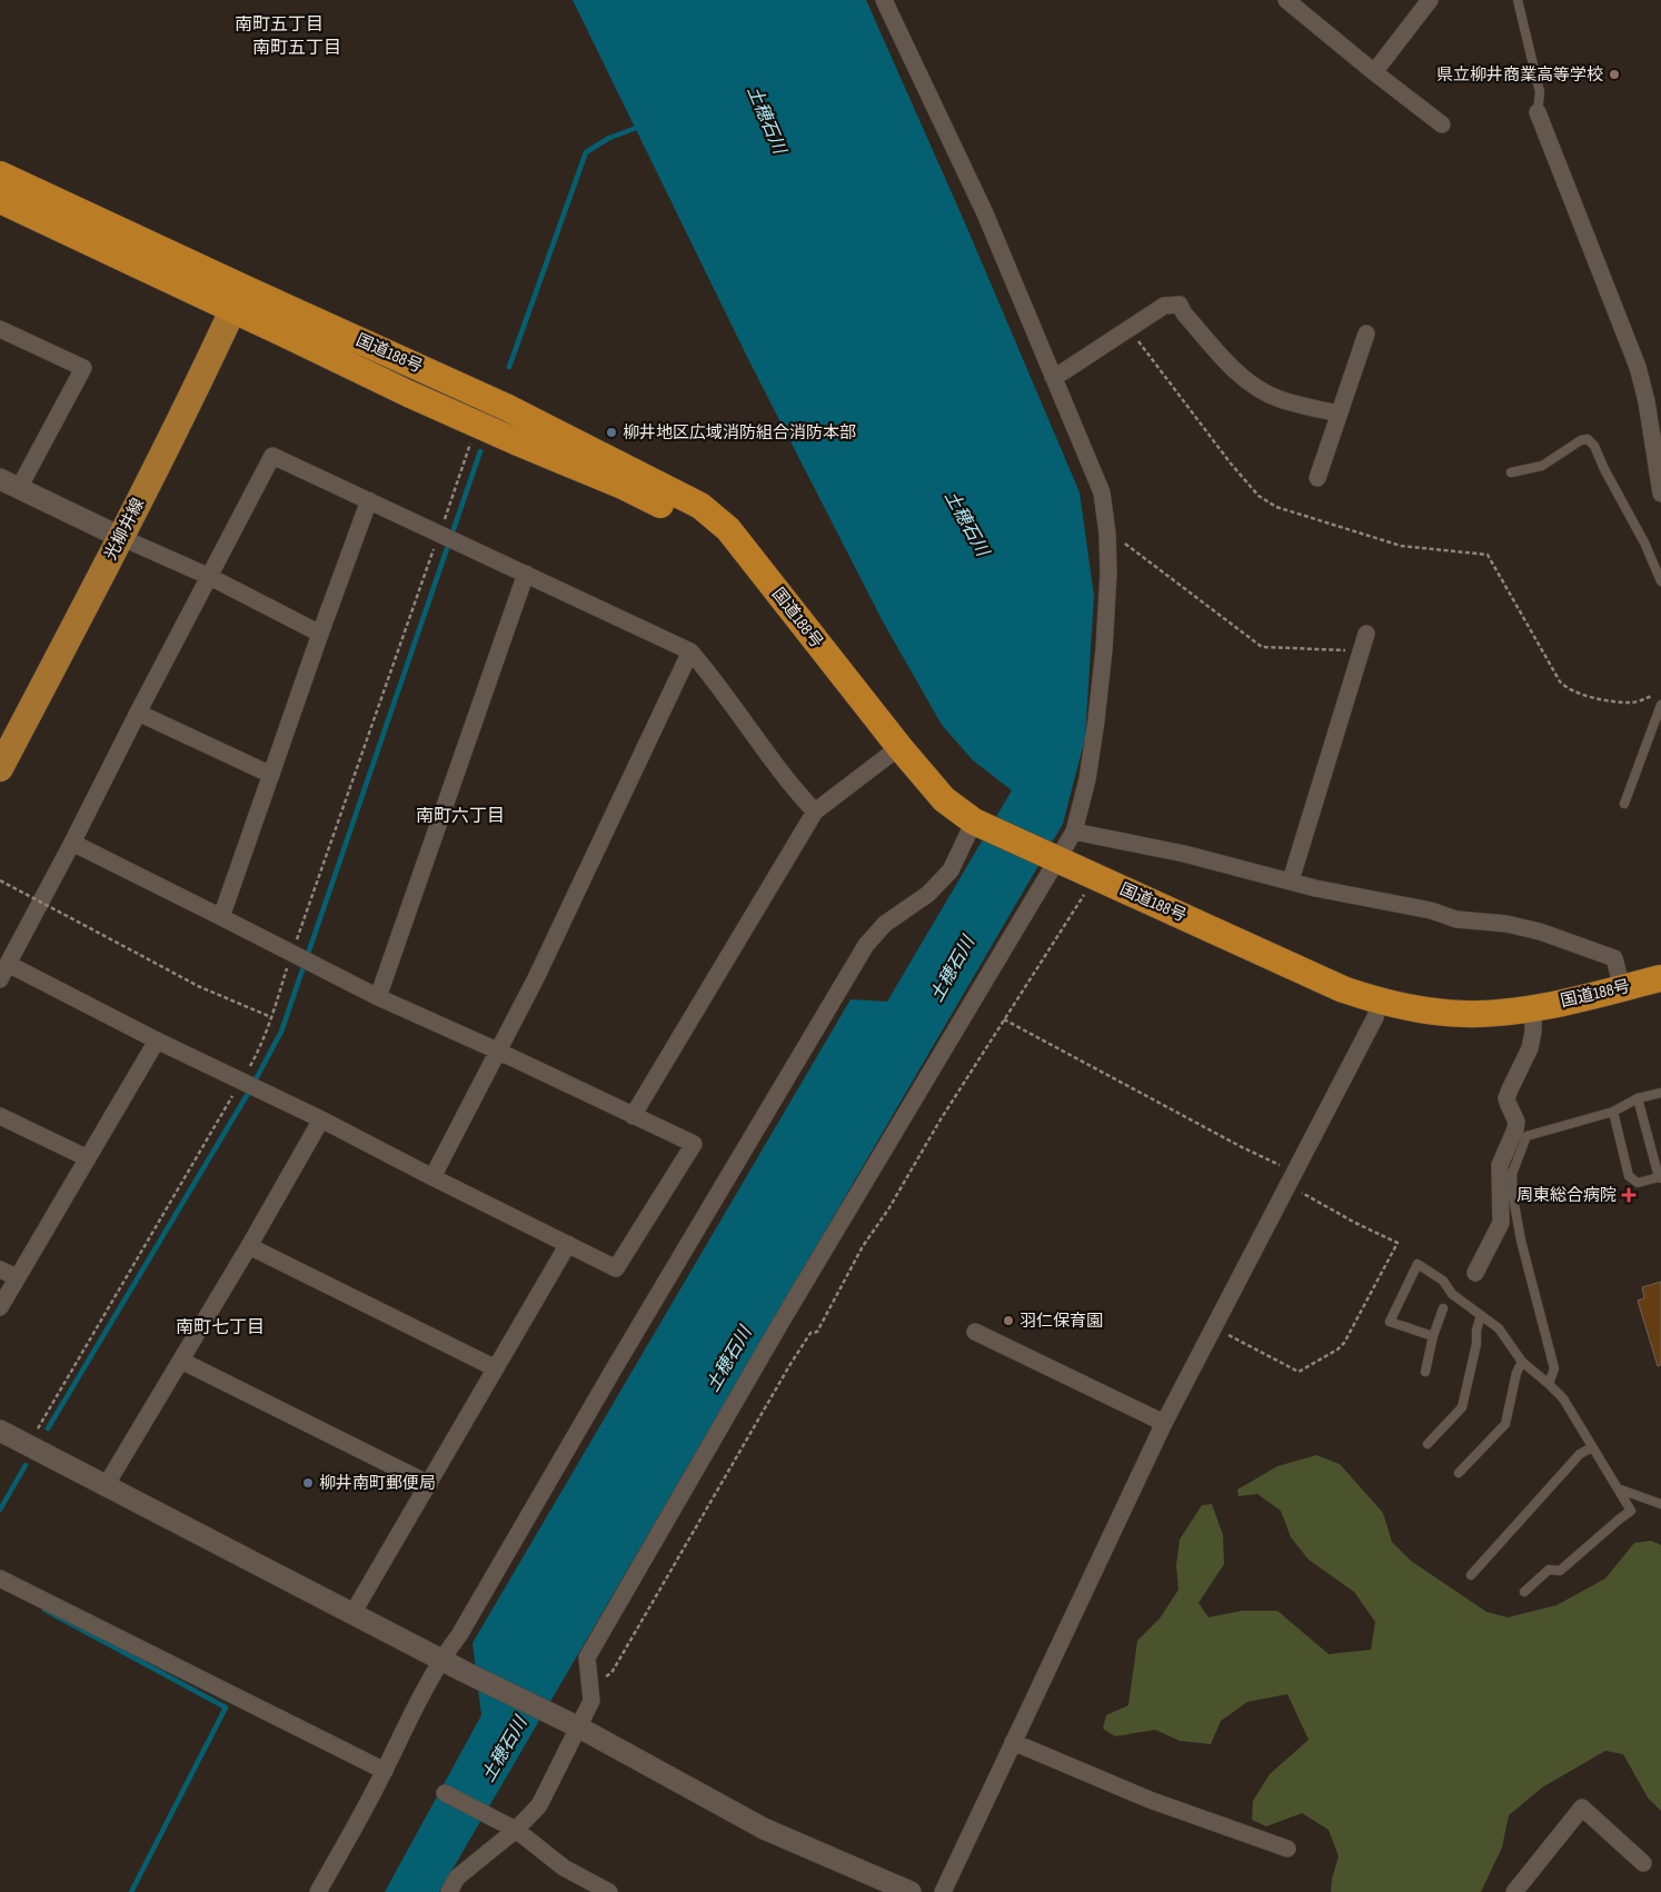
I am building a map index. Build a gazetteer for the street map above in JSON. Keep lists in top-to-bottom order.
{
  "streets": {
    "highway": ["国道188号"],
    "main road": ["光柳井線"]
  },
  "crossings": [
    ["国道188号", "光柳井線"]
  ],
  "districts": [
    "南町五丁目",
    "南町五丁目",
    "南町六丁目",
    "南町七丁目"
  ],
  "water": ["土穂石川"],
  "places": {
    "other": [
      "県立柳井商業高等学校",
      "柳井地区広域消防組合消防本部",
      "羽仁保育園",
      "柳井南町郵便局"
    ],
    "health": ["周東総合病院"]
  }
}
